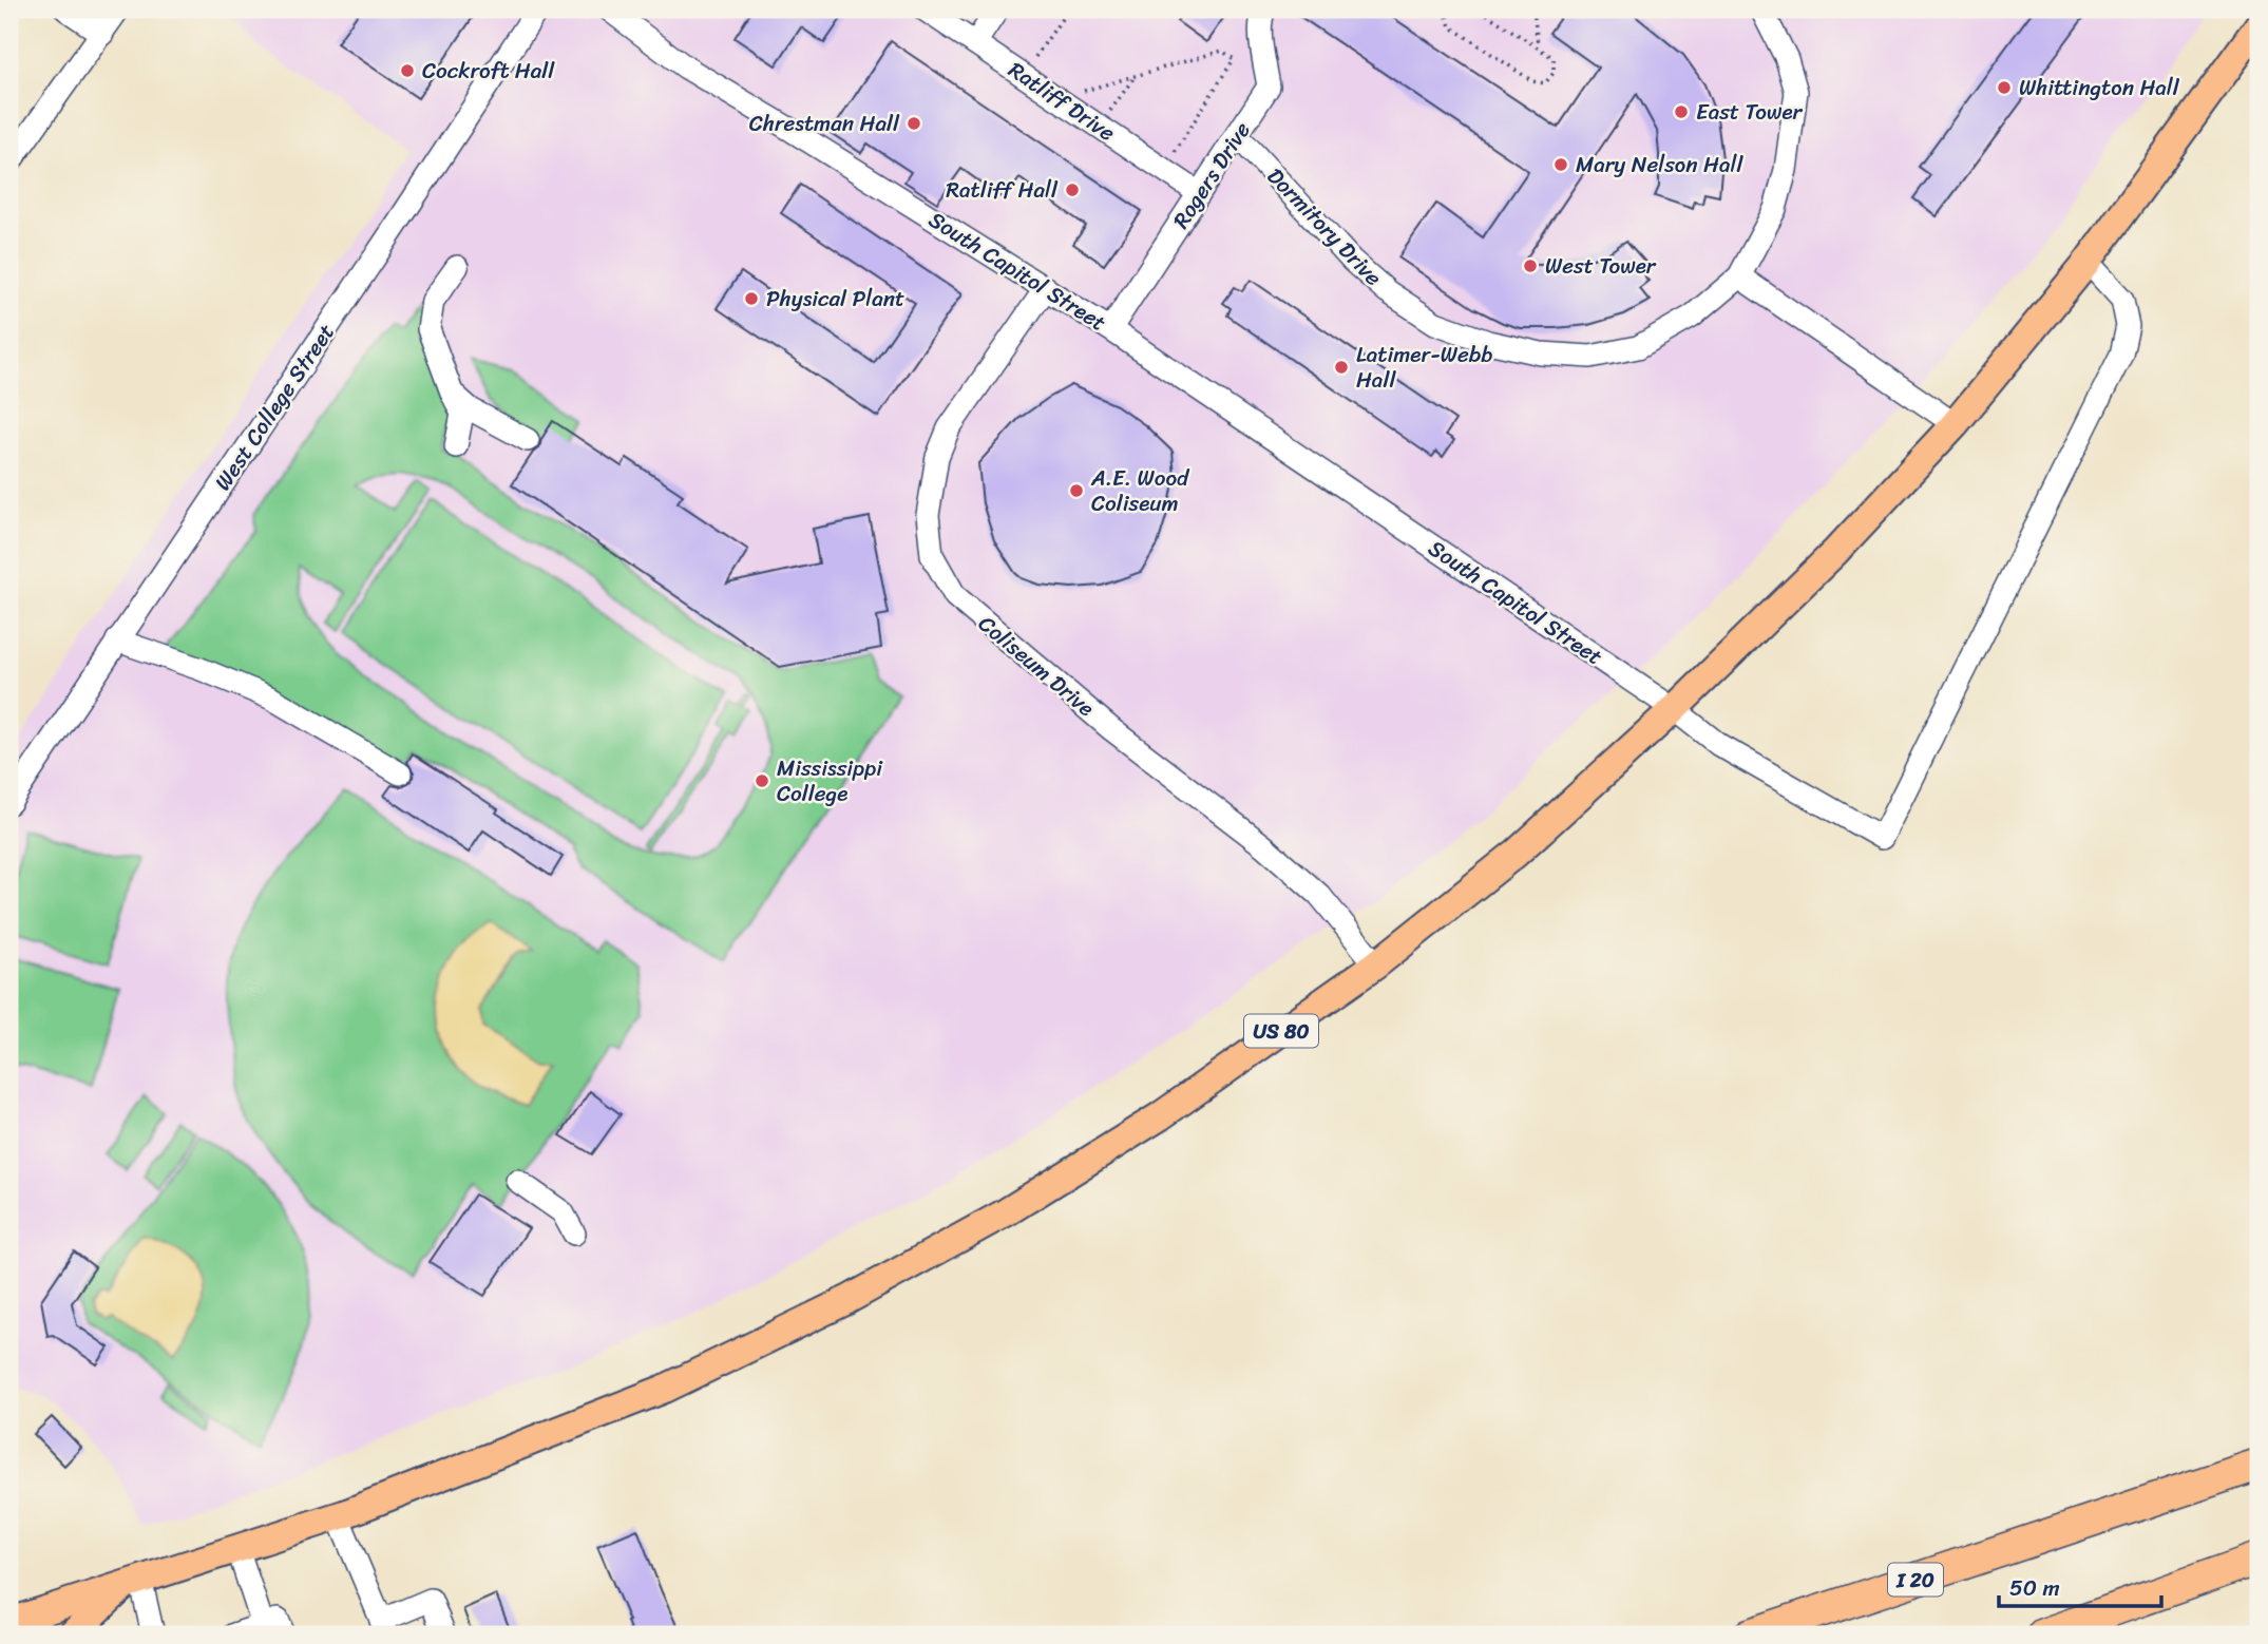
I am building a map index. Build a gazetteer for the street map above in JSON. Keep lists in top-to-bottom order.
{
  "streets": {
    "highway": ["I 20"],
    "main road": ["US 80"],
    "street": [
      "Ratliff Drive",
      "Rogers Drive",
      "Dormitory Drive",
      "South Capitol Street",
      "West College Street",
      "Coliseum Drive"
    ]
  },
  "crossings": [
    ["Ratliff Drive", "Rogers Drive"],
    ["Rogers Drive", "Dormitory Drive"],
    ["Rogers Drive", "South Capitol Street"],
    ["South Capitol Street", "Coliseum Drive"],
    ["South Capitol Street", "US 80"],
    ["Coliseum Drive", "US 80"]
  ],
  "places": [
    "Cockroft Hall",
    "Whittington Hall",
    "East Tower",
    "Chrestman Hall",
    "Mary Nelson Hall",
    "Ratliff Hall",
    "West Tower",
    "Physical Plant",
    "Latimer-Webb Hall",
    "A.E. Wood Coliseum",
    "Mississippi College"
  ],
  "scale_bar": "50 m"
}
